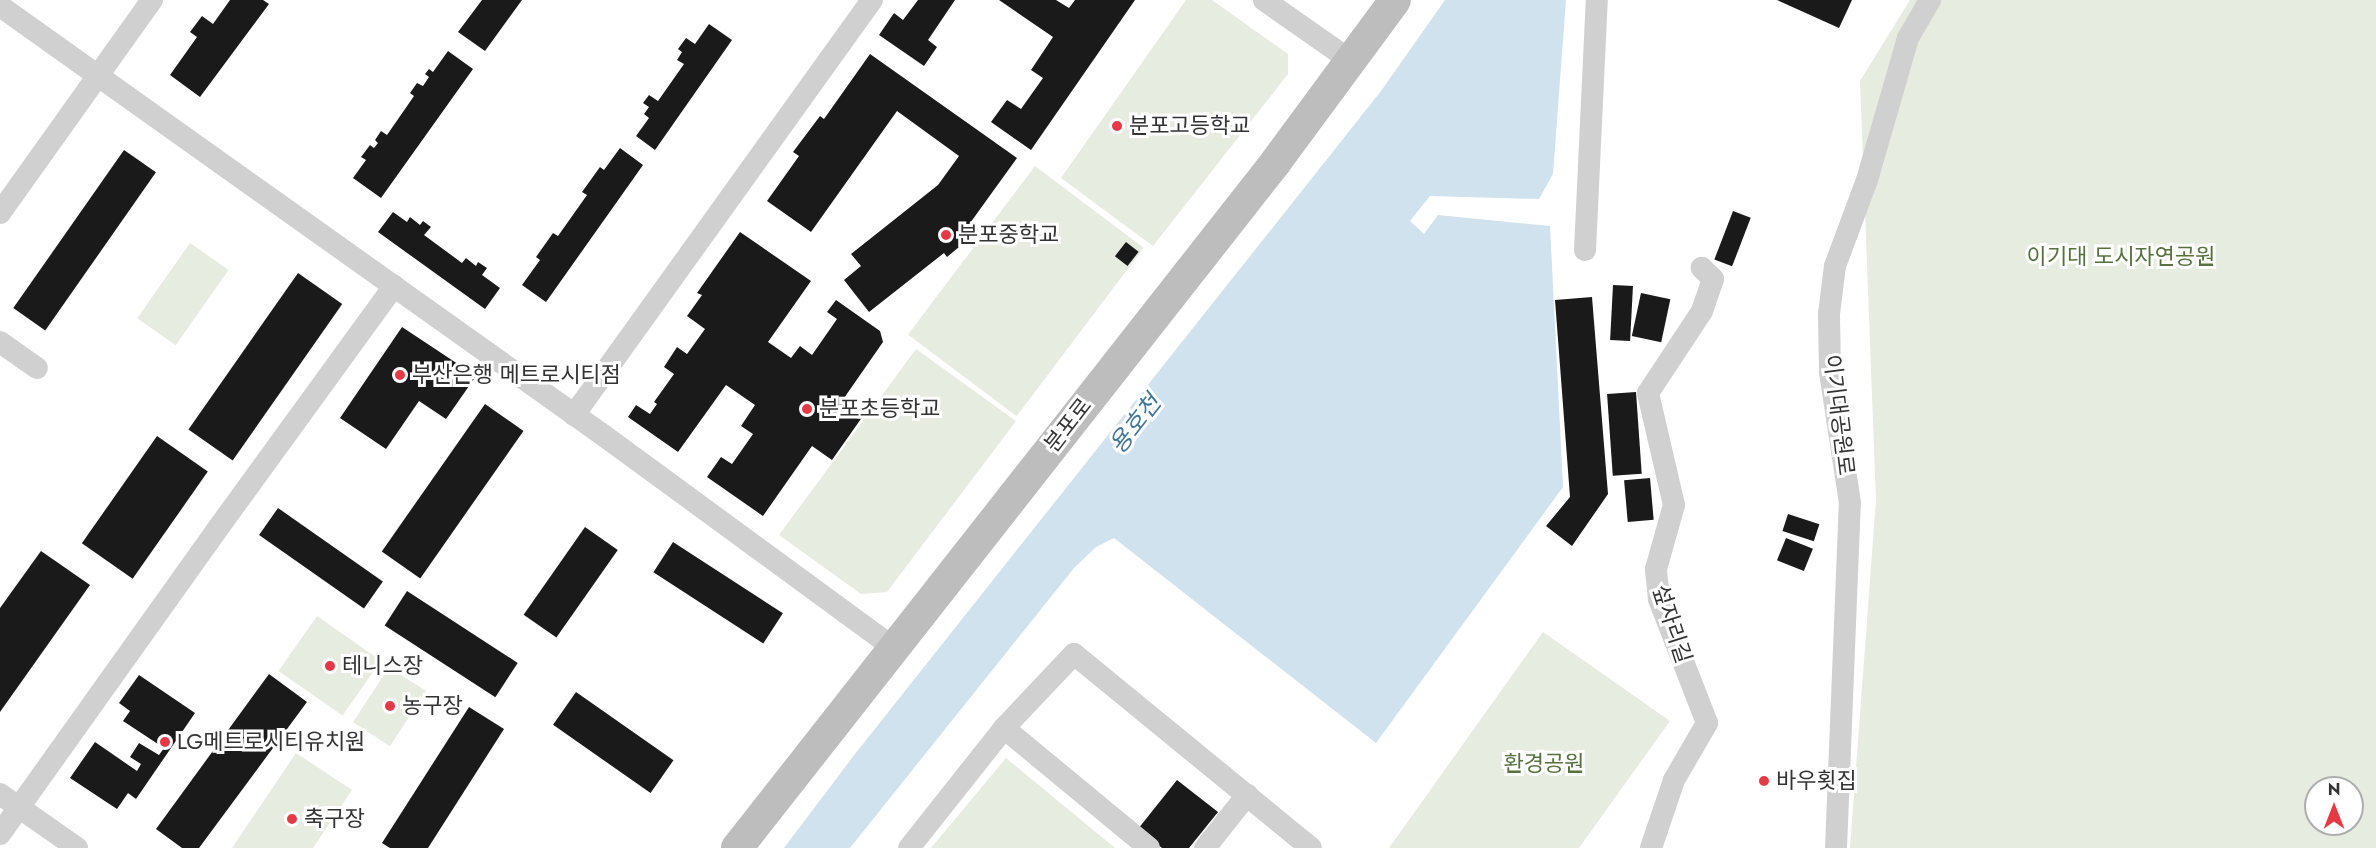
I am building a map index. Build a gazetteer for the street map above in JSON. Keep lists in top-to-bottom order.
{
  "streets": {
    "main road": ["분포로"],
    "street": ["이기대공원로", "섶자리길"]
  },
  "water": ["용호천"],
  "parks": ["이기대 도시자연공원", "환경공원"],
  "places": [
    "분포고등학교",
    "분포중학교",
    "부산은행 메트로시티점",
    "분포초등학교",
    "테니스장",
    "농구장",
    "LG메트로시티유치원",
    "바우횟집",
    "축구장"
  ],
  "north": "top"
}
